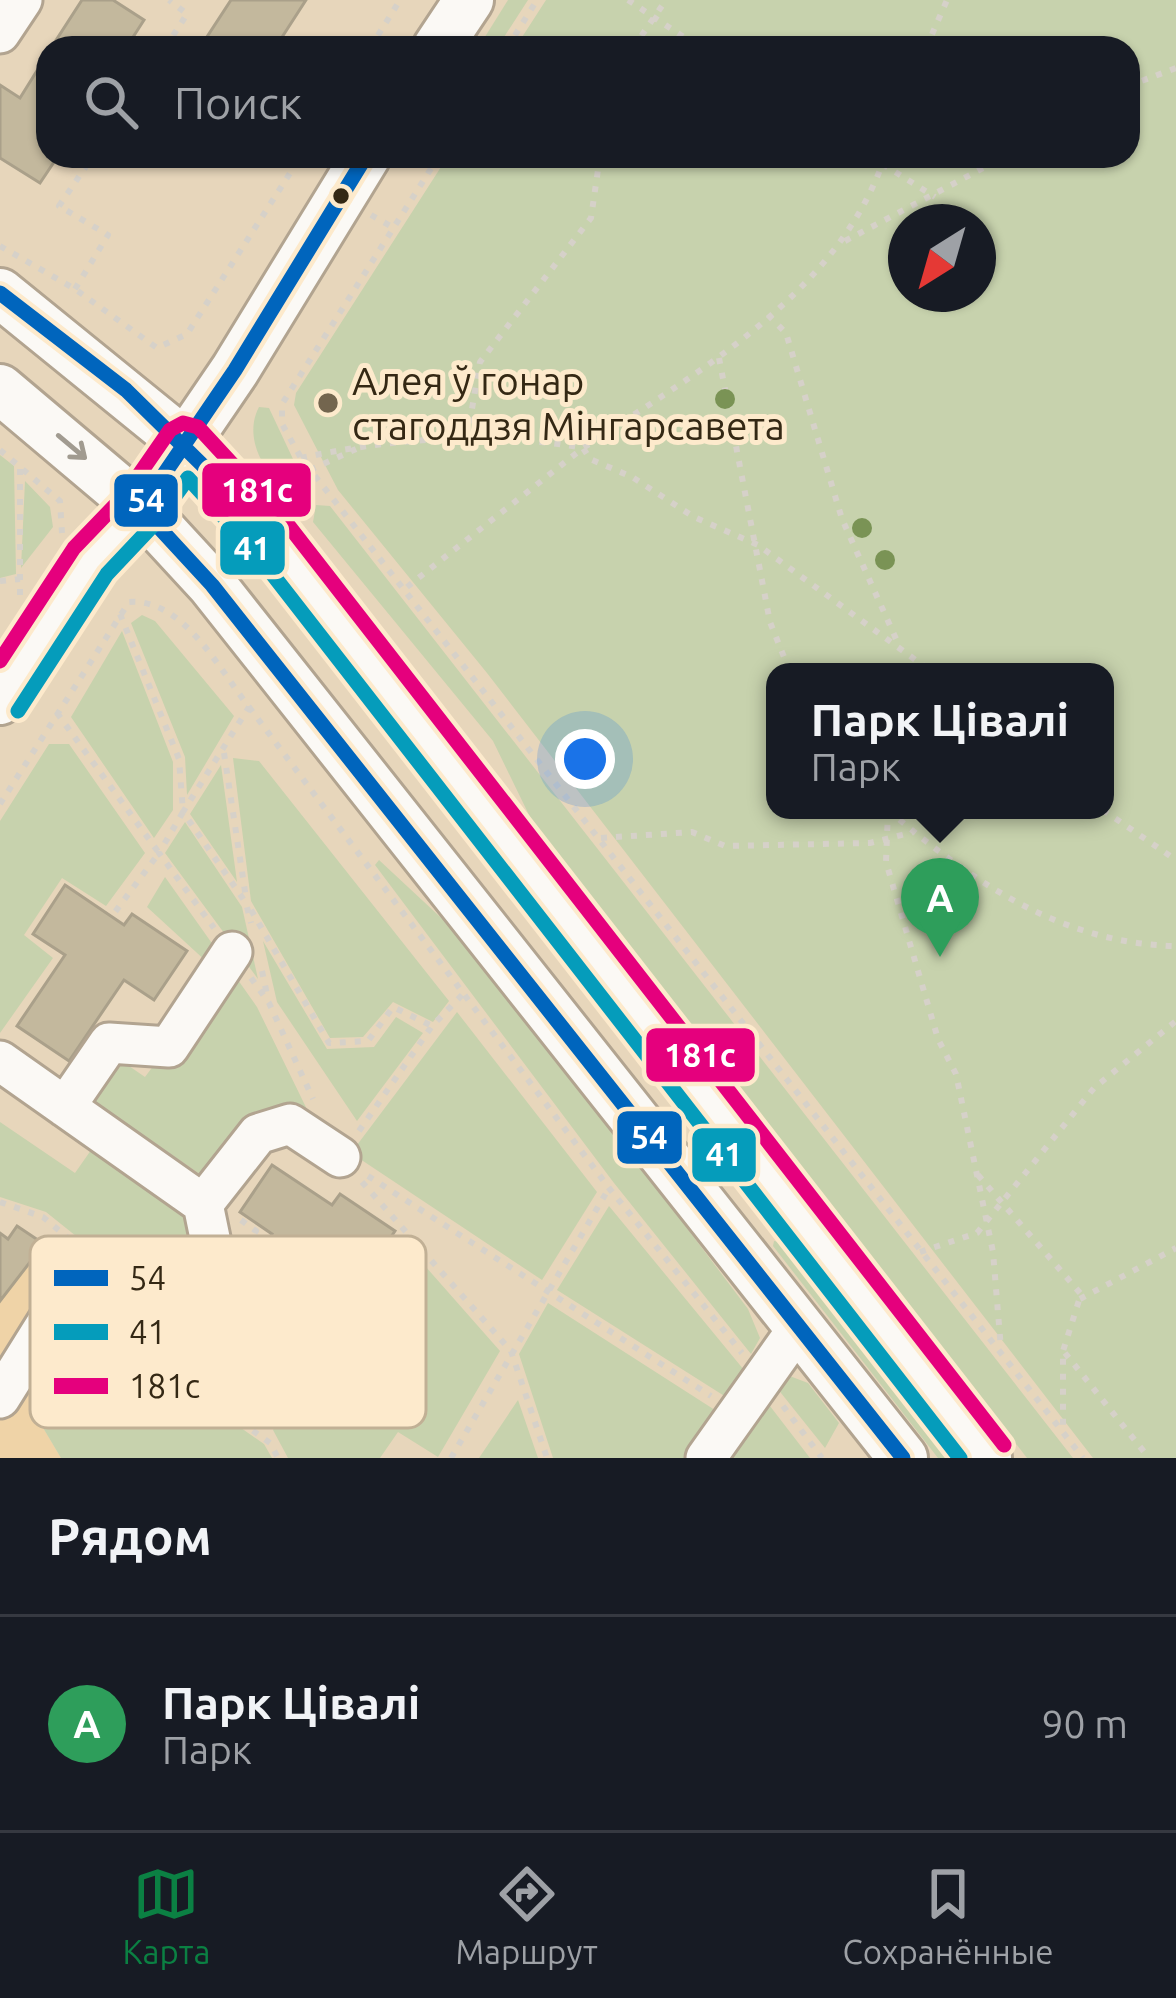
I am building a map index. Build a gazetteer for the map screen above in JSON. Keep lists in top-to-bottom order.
{
  "places": ["Алея ў гонар стагоддзя Мінгарсавета"],
  "lines": ["transit line 54", "transit line 181с", "transit line 41"],
  "legend": ["54", "41", "181с"],
  "north": "bottom left",
  "page": {
    "search": "Поиск",
    "popup": ["Парк Цівалі", "Парк"],
    "pins": "A",
    "heading": "Рядом",
    "list": [
      {
        "mark": "A",
        "name": "Парк Цівалі",
        "note": "Парк",
        "value": "90 m"
      }
    ],
    "nav": ["Карта", "Маршрут", "Сохранённые"]
  }
}
